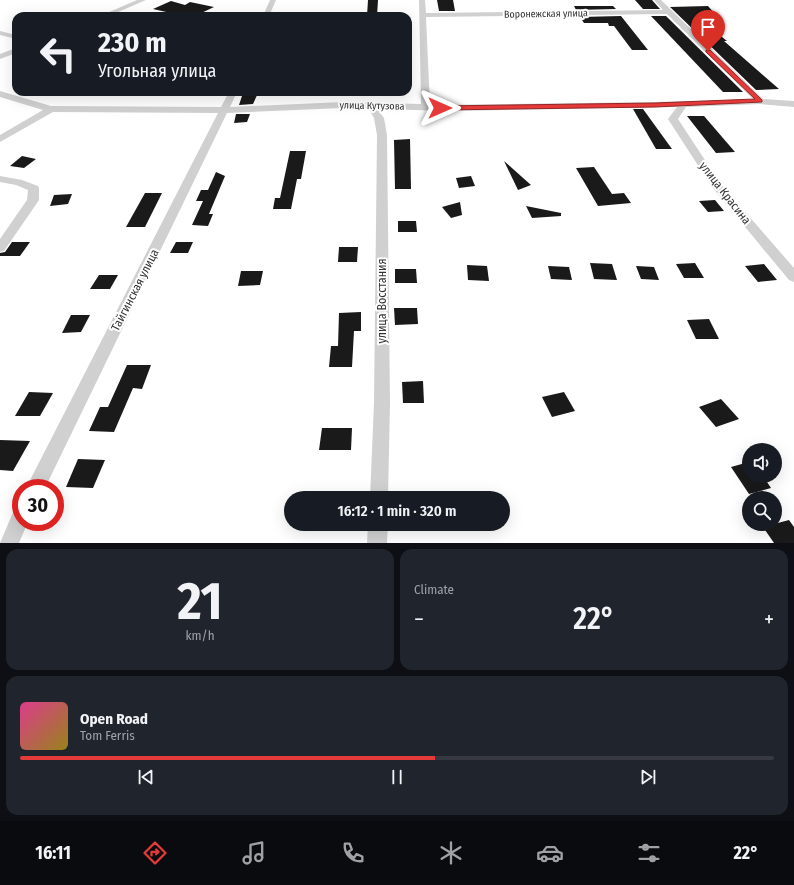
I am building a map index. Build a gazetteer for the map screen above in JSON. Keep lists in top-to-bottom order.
{
  "streets": {
    "street": [
      "Воронежская улица",
      "улица Кутузова",
      "улица Красина",
      "Тайгинская улица",
      "улица Восстания"
    ]
  },
  "crossings": [
    ["улица Кутузова", "улица Красина"],
    ["улица Кутузова", "Тайгинская улица"],
    ["улица Кутузова", "улица Восстания"]
  ],
  "page": {
    "turn": ["230 m", "Угольная улица"],
    "limit": "30",
    "trip": "16:12 · 1 min · 320 m",
    "tile": [
      ["21", "km/h"],
      "Climate"
    ],
    "heat": ["−", "22°", "+"],
    "song": ["Open Road", "Tom Ferris"],
    "tabs": ["16:11", "22°"]
  }
}
